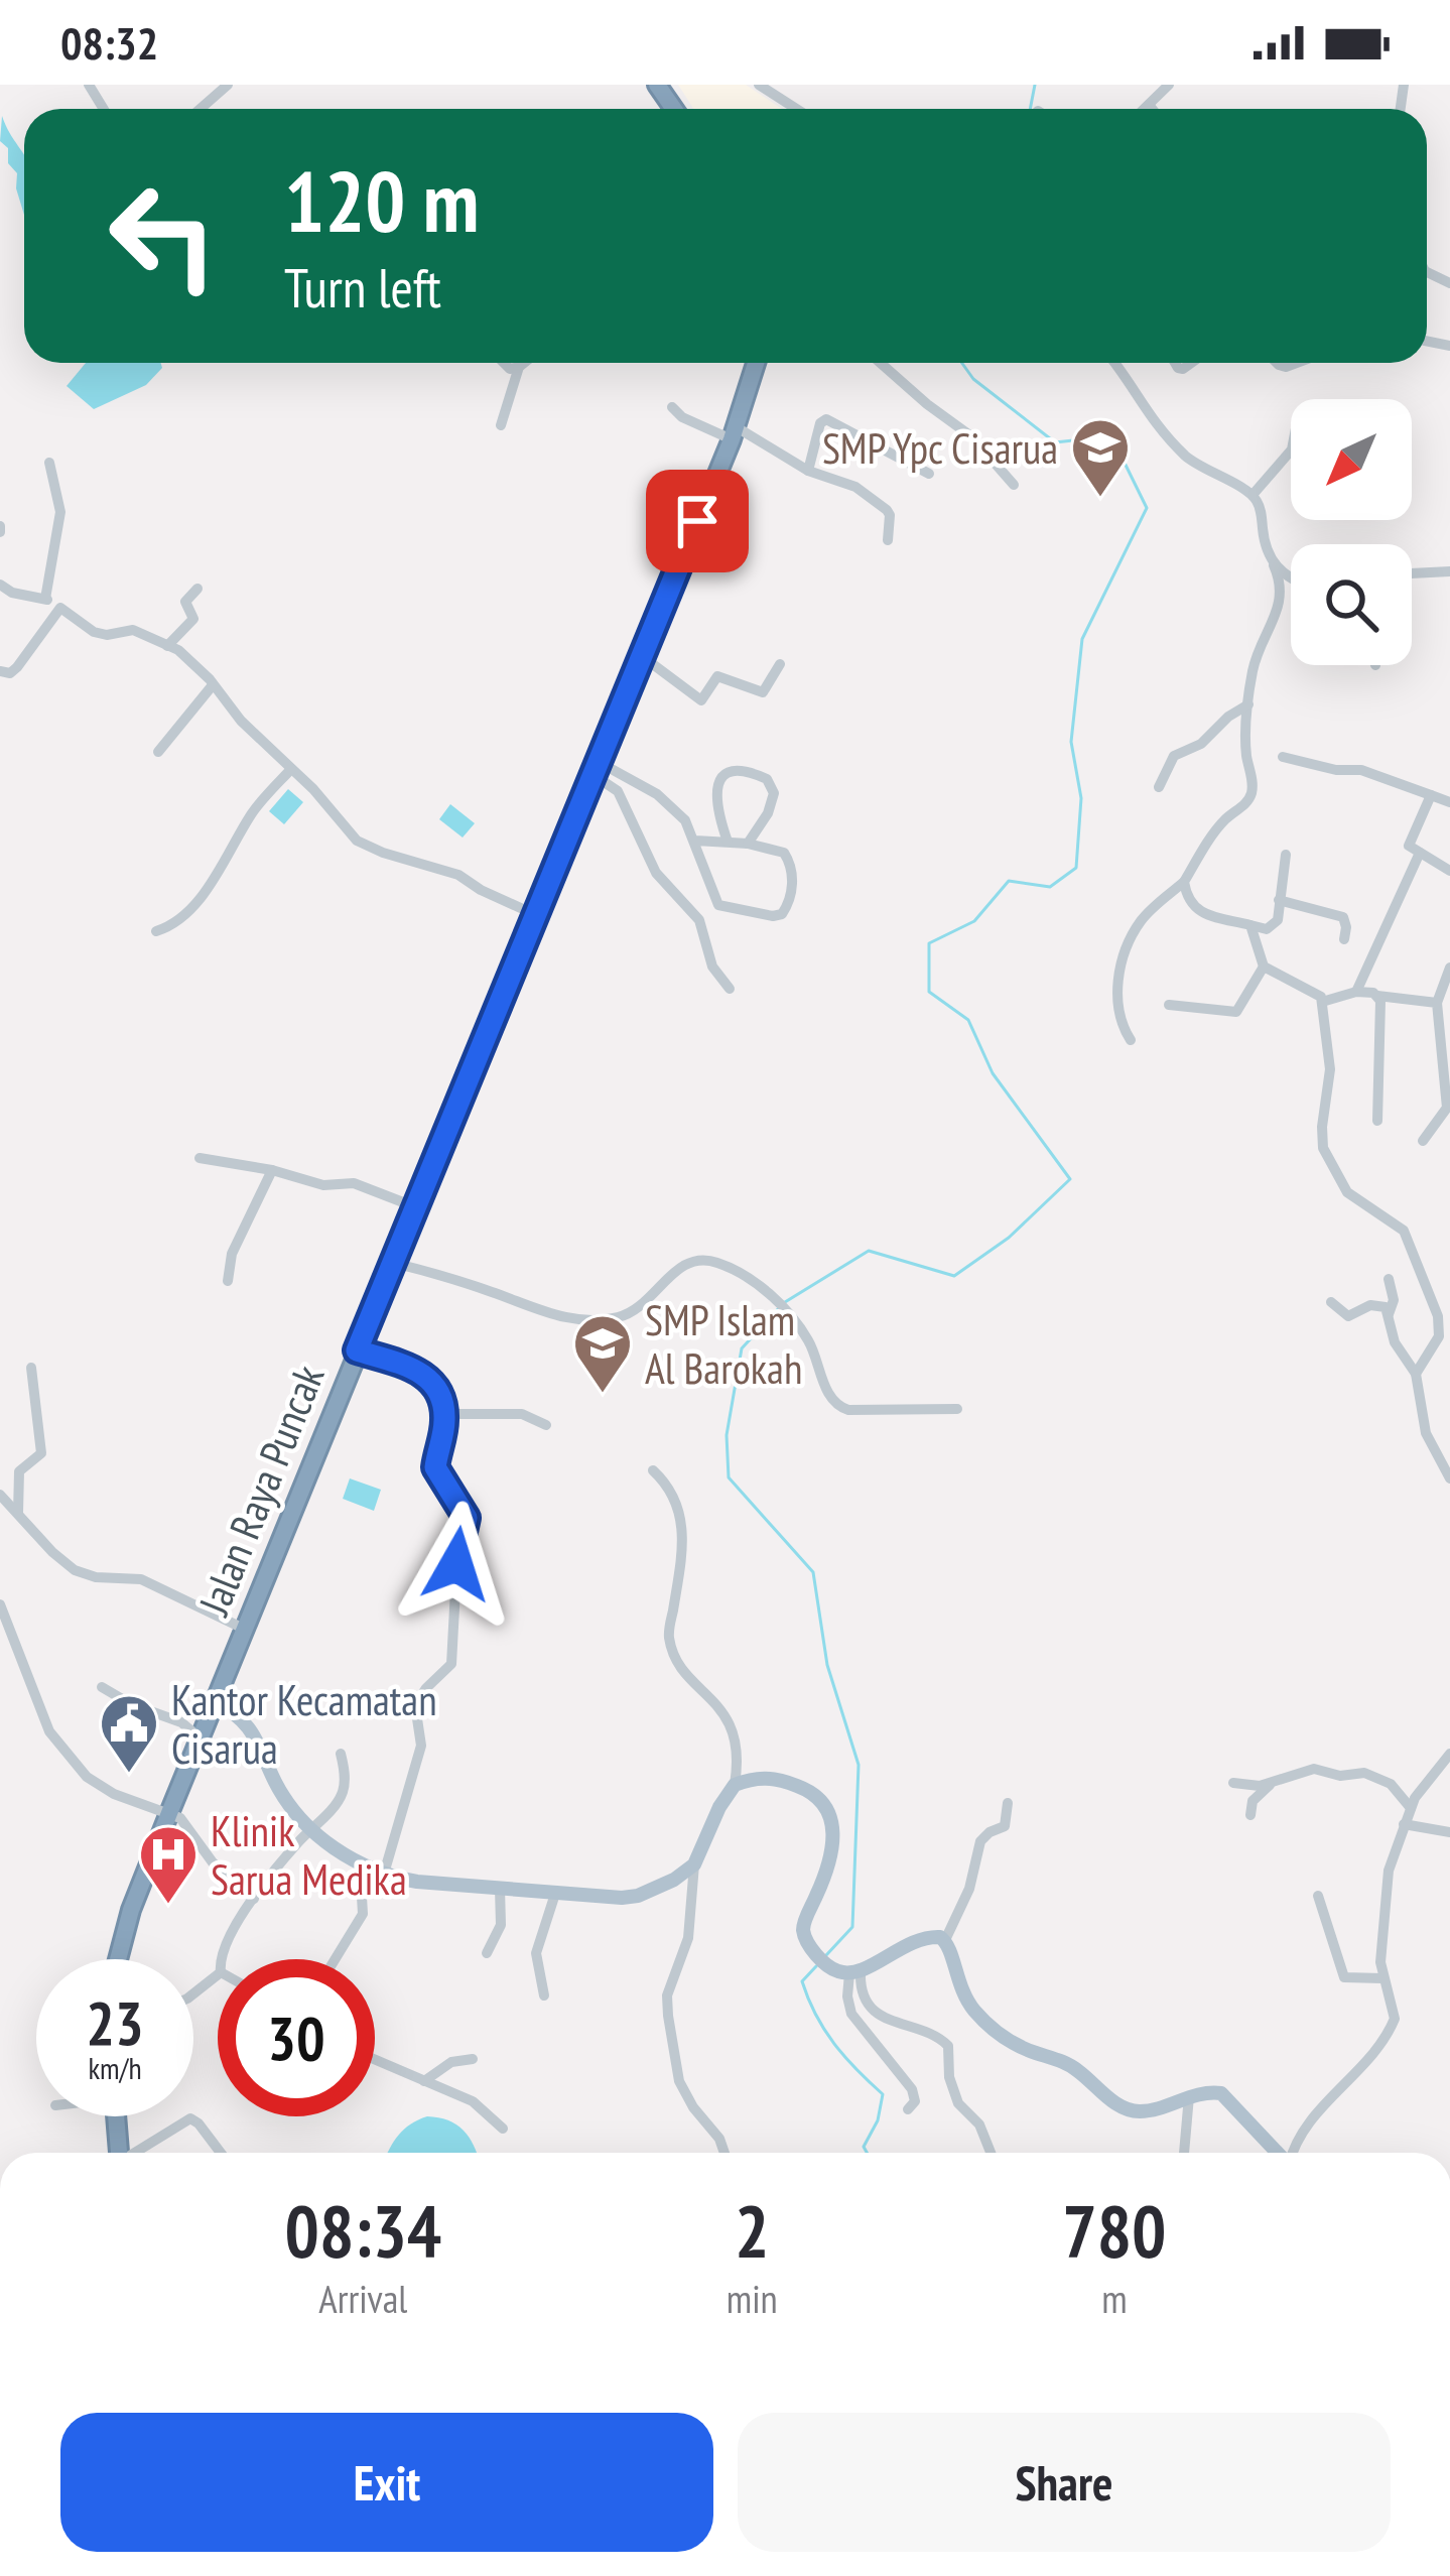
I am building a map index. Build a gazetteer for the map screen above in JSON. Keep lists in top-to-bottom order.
{
  "streets": {
    "highway": ["Jalan Raya Puncak"]
  },
  "places": {
    "school or university": ["SMP Ypc Cisarua", "SMP Islam Al Barokah"],
    "public building": ["Kantor Kecamatan Cisarua"],
    "hospital": ["Klinik Sarua Medika"]
  },
  "north": "bottom left",
  "page": {
    "status": "08:32",
    "turn": ["120 m", "Turn left"],
    "speed": "23 km/h",
    "limit": "30",
    "eta": [
      "08:34",
      "Arrival",
      "2",
      "min",
      "780",
      "m"
    ],
    "buttons": ["Exit", "Share"]
  }
}
